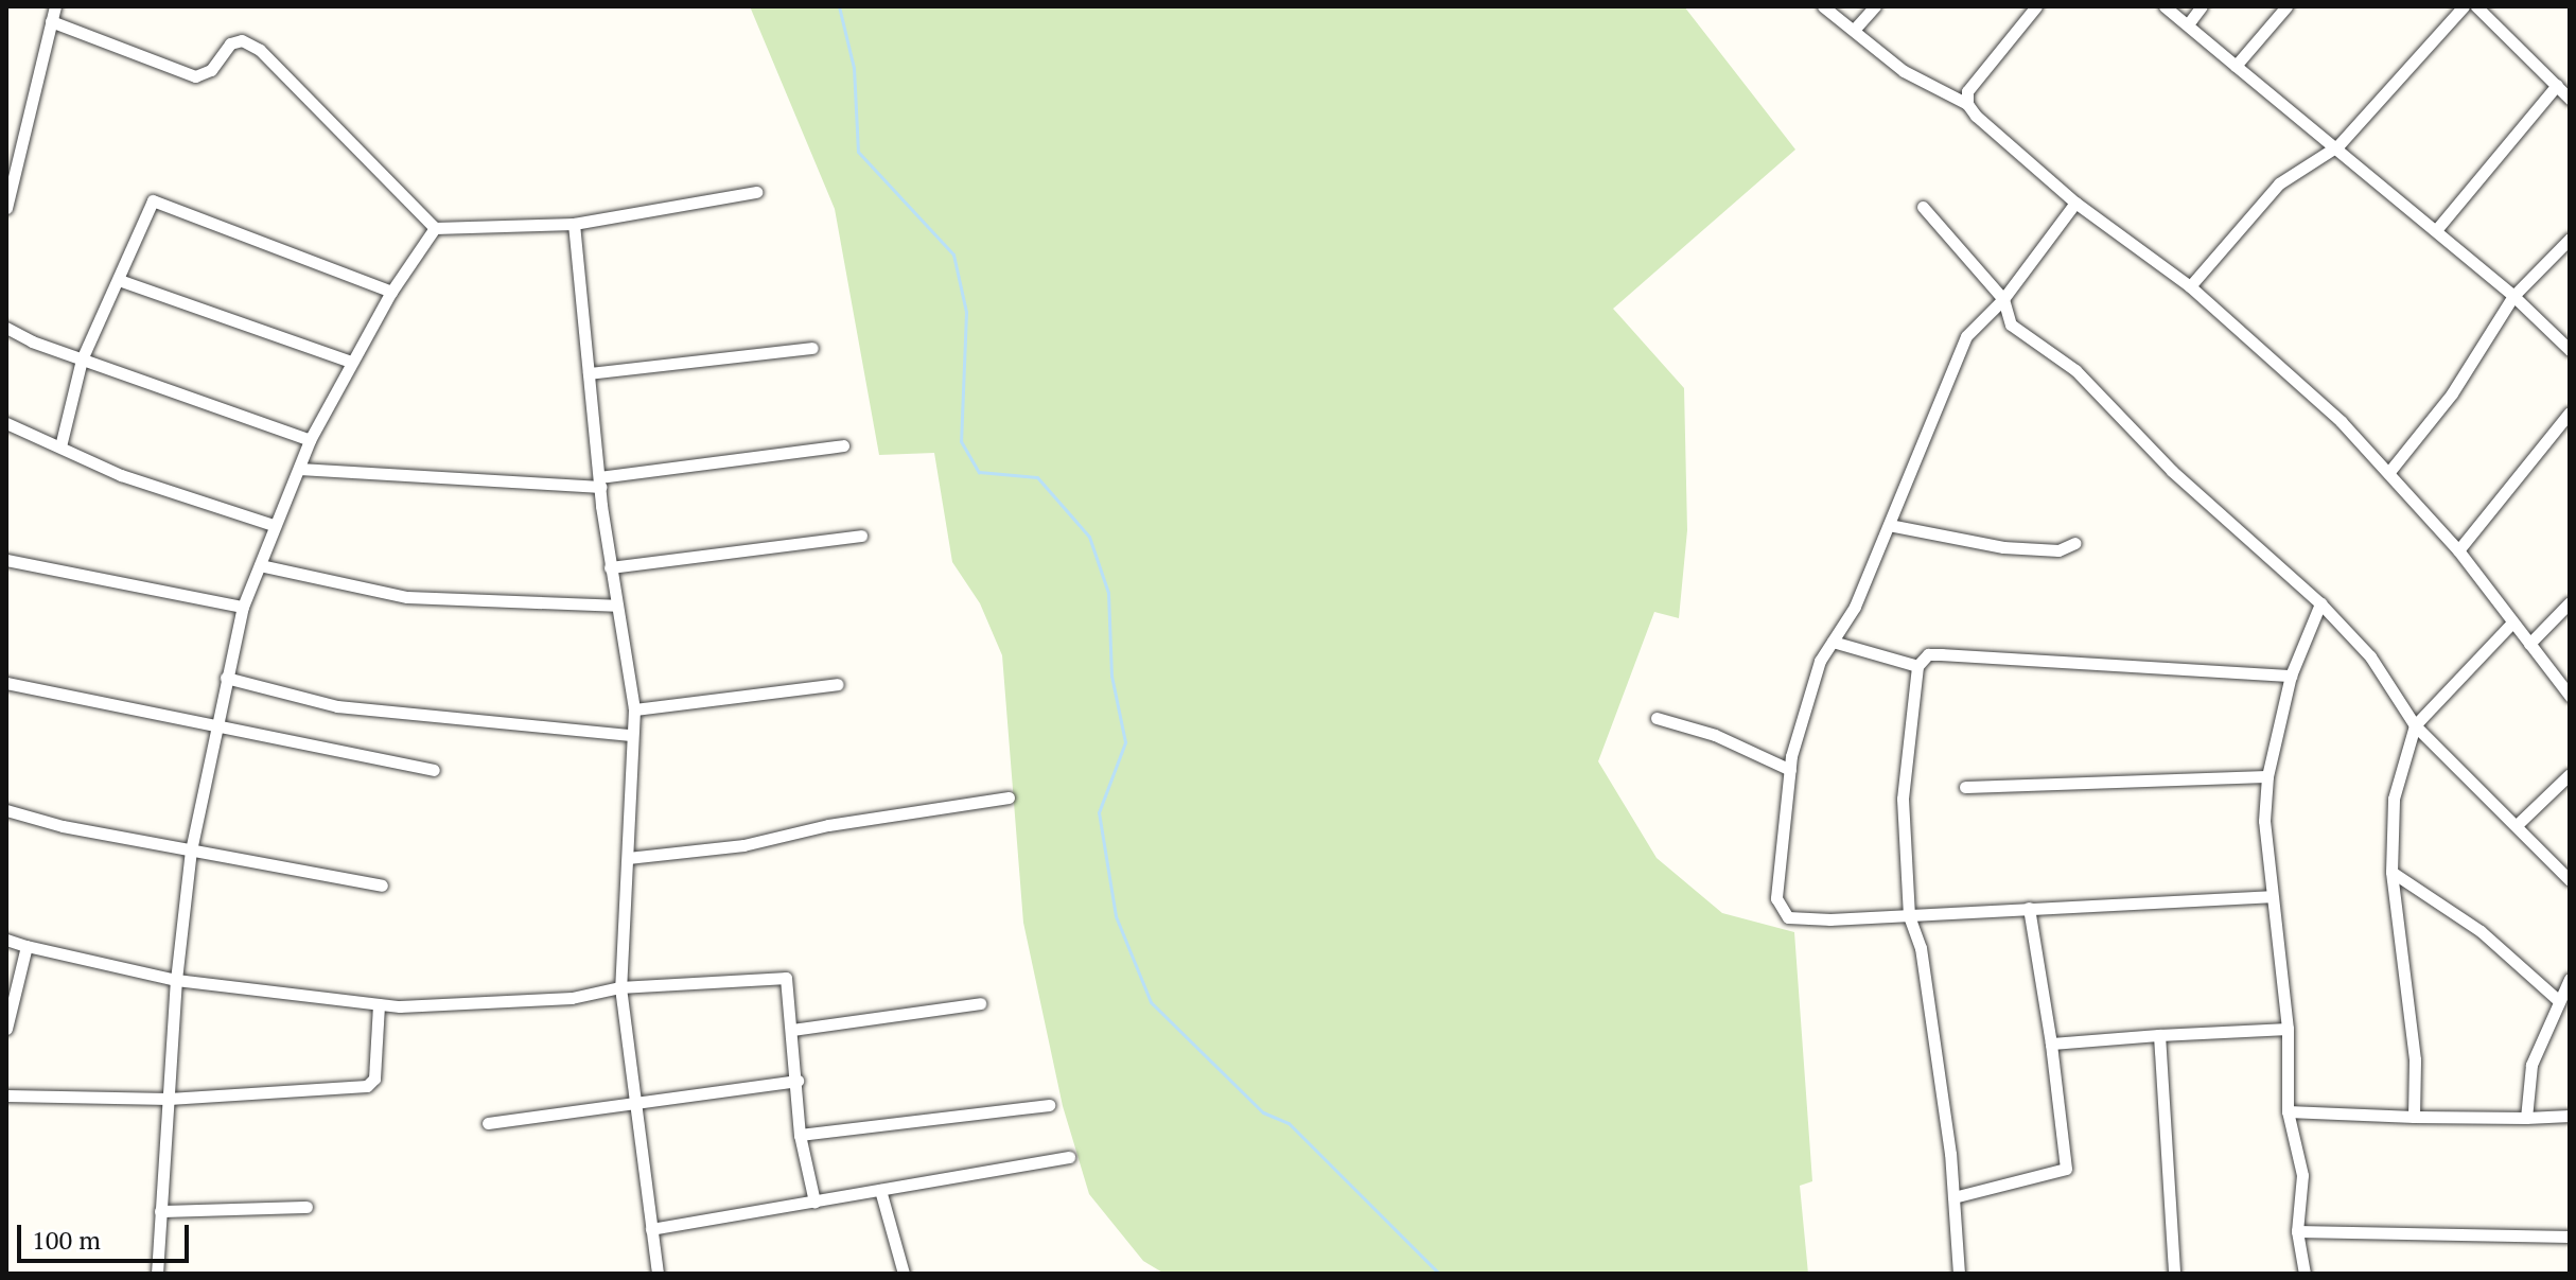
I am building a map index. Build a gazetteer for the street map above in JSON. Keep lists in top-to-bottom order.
{
  "scale_bar": "100 m"
}
